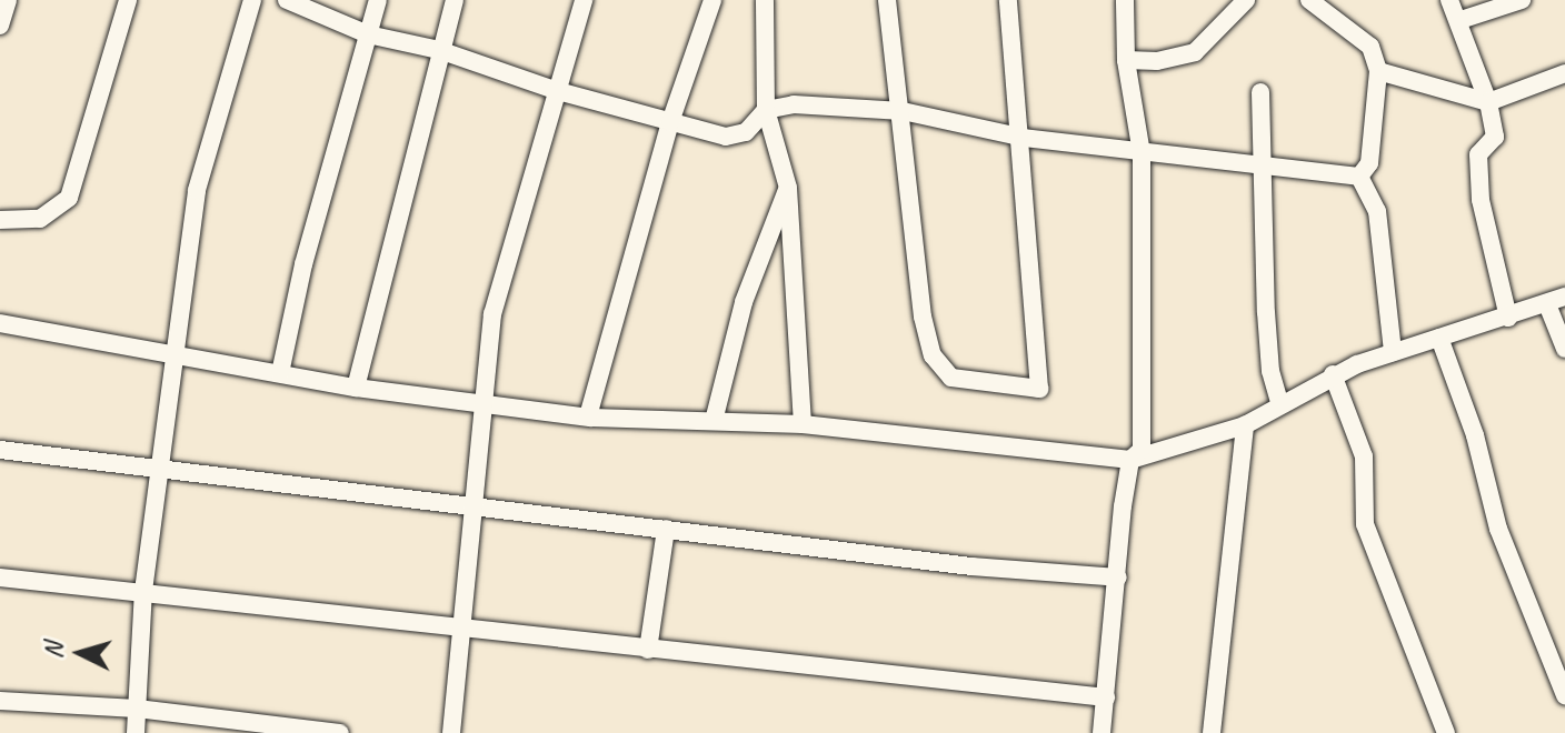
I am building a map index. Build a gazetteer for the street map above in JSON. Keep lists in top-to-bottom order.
{
  "north": "left"
}
